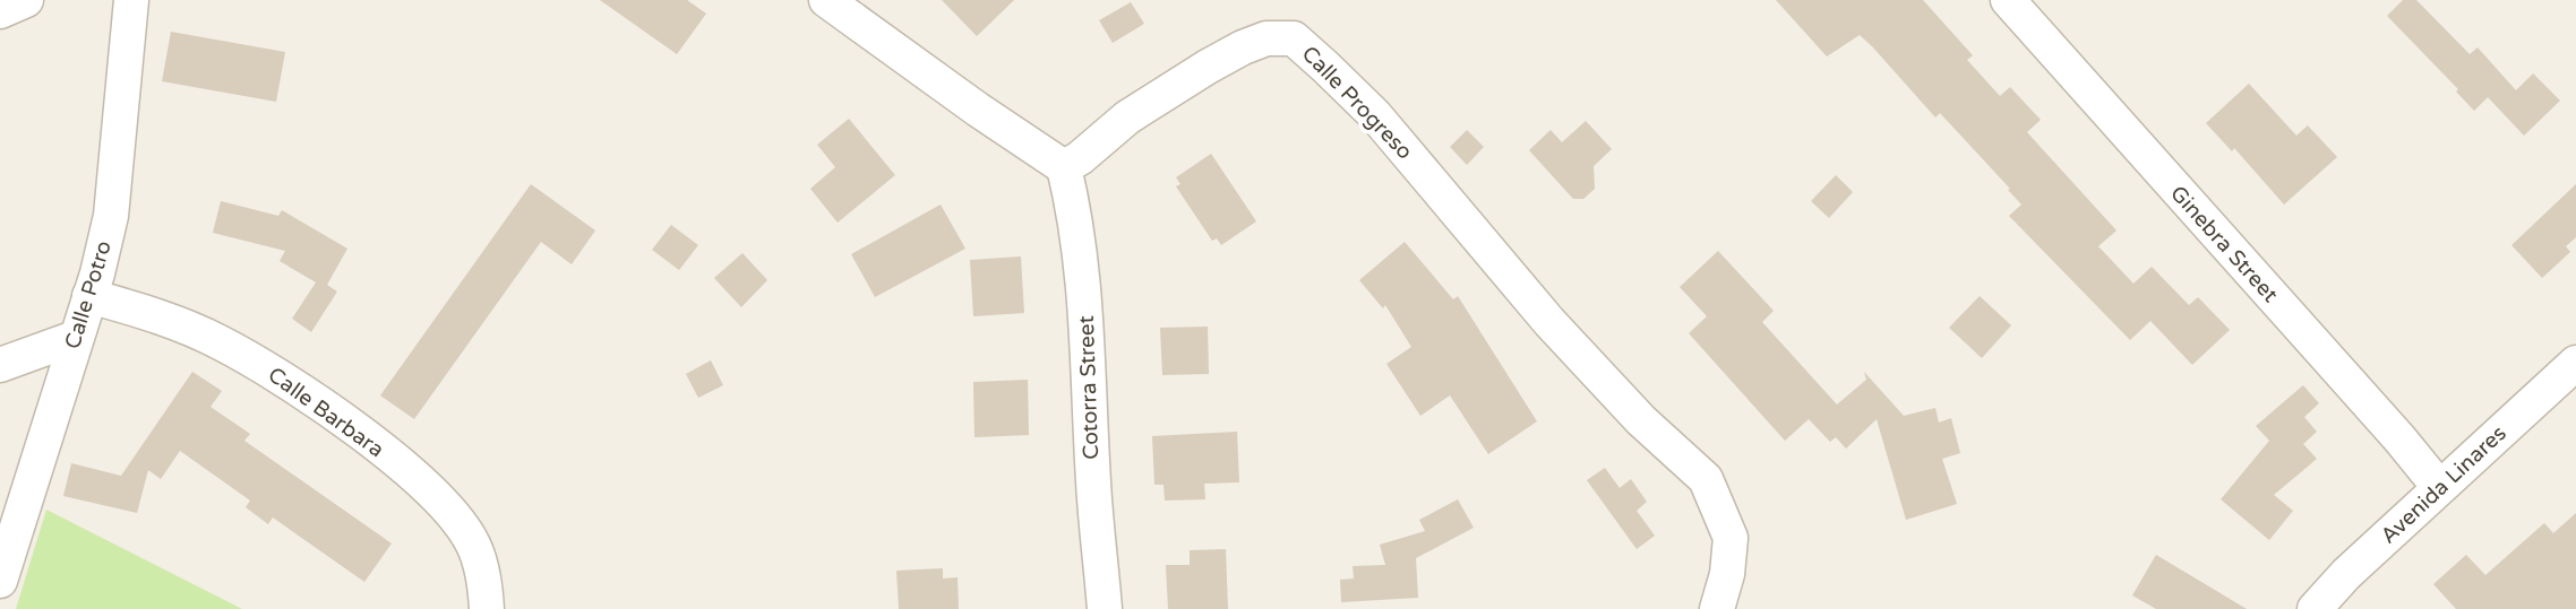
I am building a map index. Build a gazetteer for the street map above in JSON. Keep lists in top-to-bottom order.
{
  "streets": {
    "street": [
      "Calle Progreso",
      "Ginebra Street",
      "Calle Potro",
      "Cotorra Street",
      "Calle Barbara",
      "Avenida Linares"
    ]
  },
  "crossings": [
    ["Calle Progreso", "Cotorra Street"],
    ["Ginebra Street", "Avenida Linares"],
    ["Calle Potro", "Calle Barbara"]
  ]
}
